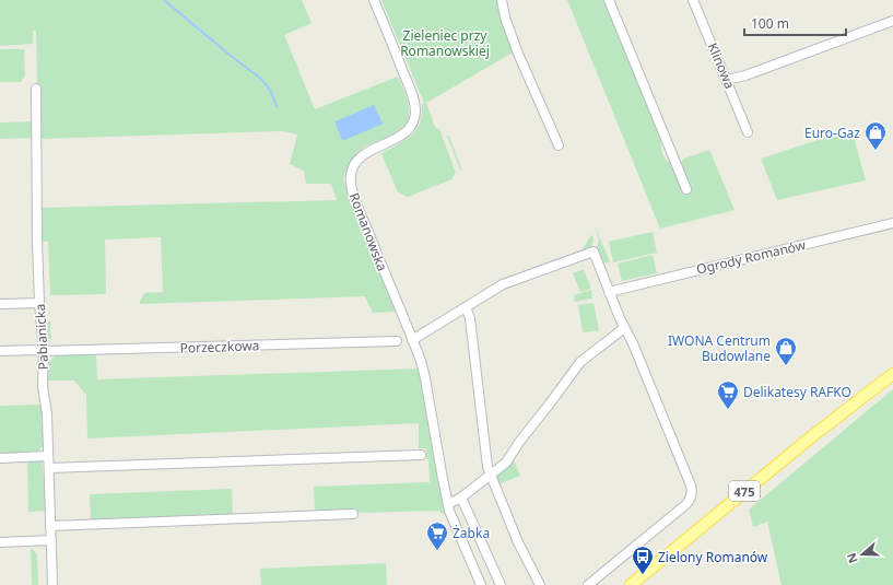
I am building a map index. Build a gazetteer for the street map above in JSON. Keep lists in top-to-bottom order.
{
  "streets": {
    "main road": ["475"],
    "street": [
      "Klinowa",
      "Romanowska",
      "Ogrody Romanów",
      "Pabianicka",
      "Porzeczkowa"
    ]
  },
  "crossings": [
    ["Pabianicka", "Porzeczkowa"]
  ],
  "parks": ["Zieleniec przy Romanowskiej"],
  "places": {
    "shop": ["Euro-Gaz", "IWONA Centrum Budowlane"],
    "supermarket": ["Delikatesy RAFKO", "Żabka"],
    "bus stop": ["Zielony Romanów"]
  },
  "scale_bar": "100 m",
  "north": "left"
}
